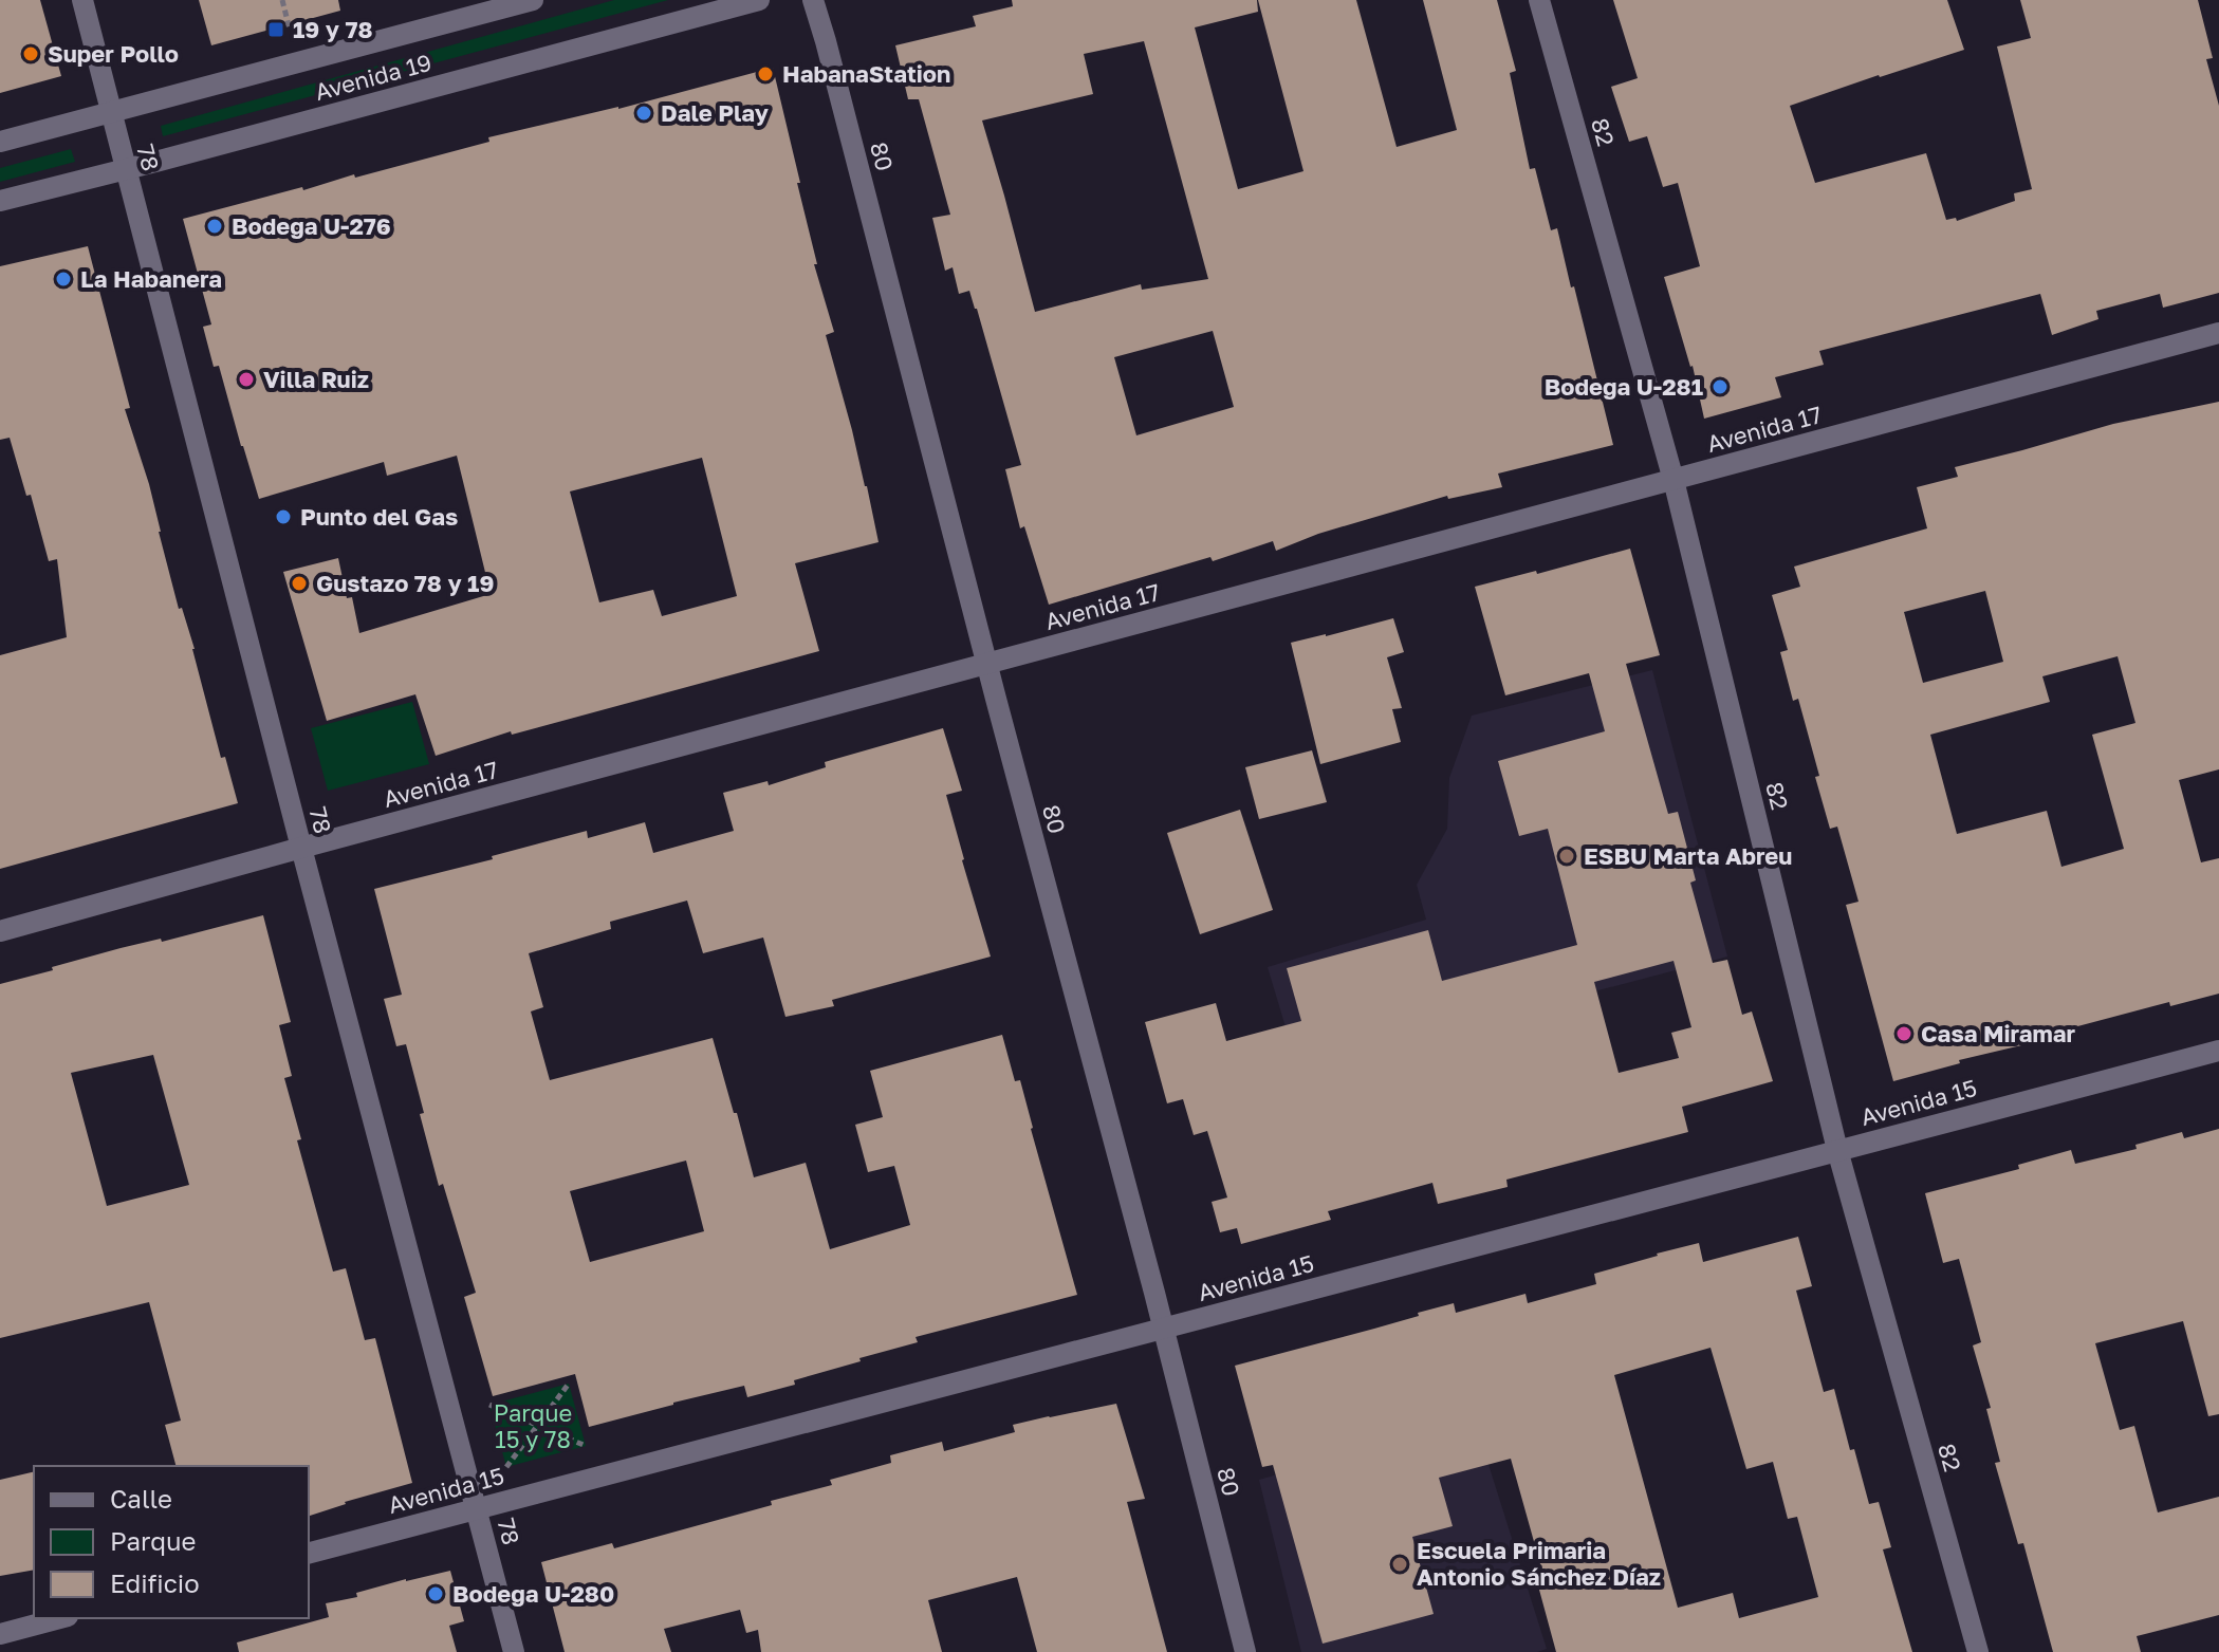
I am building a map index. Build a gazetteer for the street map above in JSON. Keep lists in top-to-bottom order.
{
  "streets": {
    "street": [
      "Avenida 19",
      "82",
      "80",
      "78",
      "Avenida 17",
      "Avenida 15"
    ]
  },
  "crossings": [
    ["Avenida 19", "78"],
    ["82", "Avenida 17"],
    ["82", "Avenida 15"],
    ["80", "Avenida 17"],
    ["80", "Avenida 15"],
    ["78", "Avenida 17"],
    ["78", "Avenida 15"]
  ],
  "parks": ["Parque 15 y 78"],
  "places": {
    "transit": ["19 y 78"],
    "other": [
      "Super Pollo",
      "HabanaStation",
      "Dale Play",
      "Bodega U-276",
      "La Habanera",
      "Villa Ruiz",
      "Bodega U-281",
      "Punto del Gas",
      "Gustazo 78 y 19",
      "ESBU Marta Abreu",
      "Casa Miramar",
      "Escuela Primaria Antonio Sánchez Díaz",
      "Bodega U-280"
    ]
  },
  "legend": ["Calle", "Parque", "Edificio"]
}
